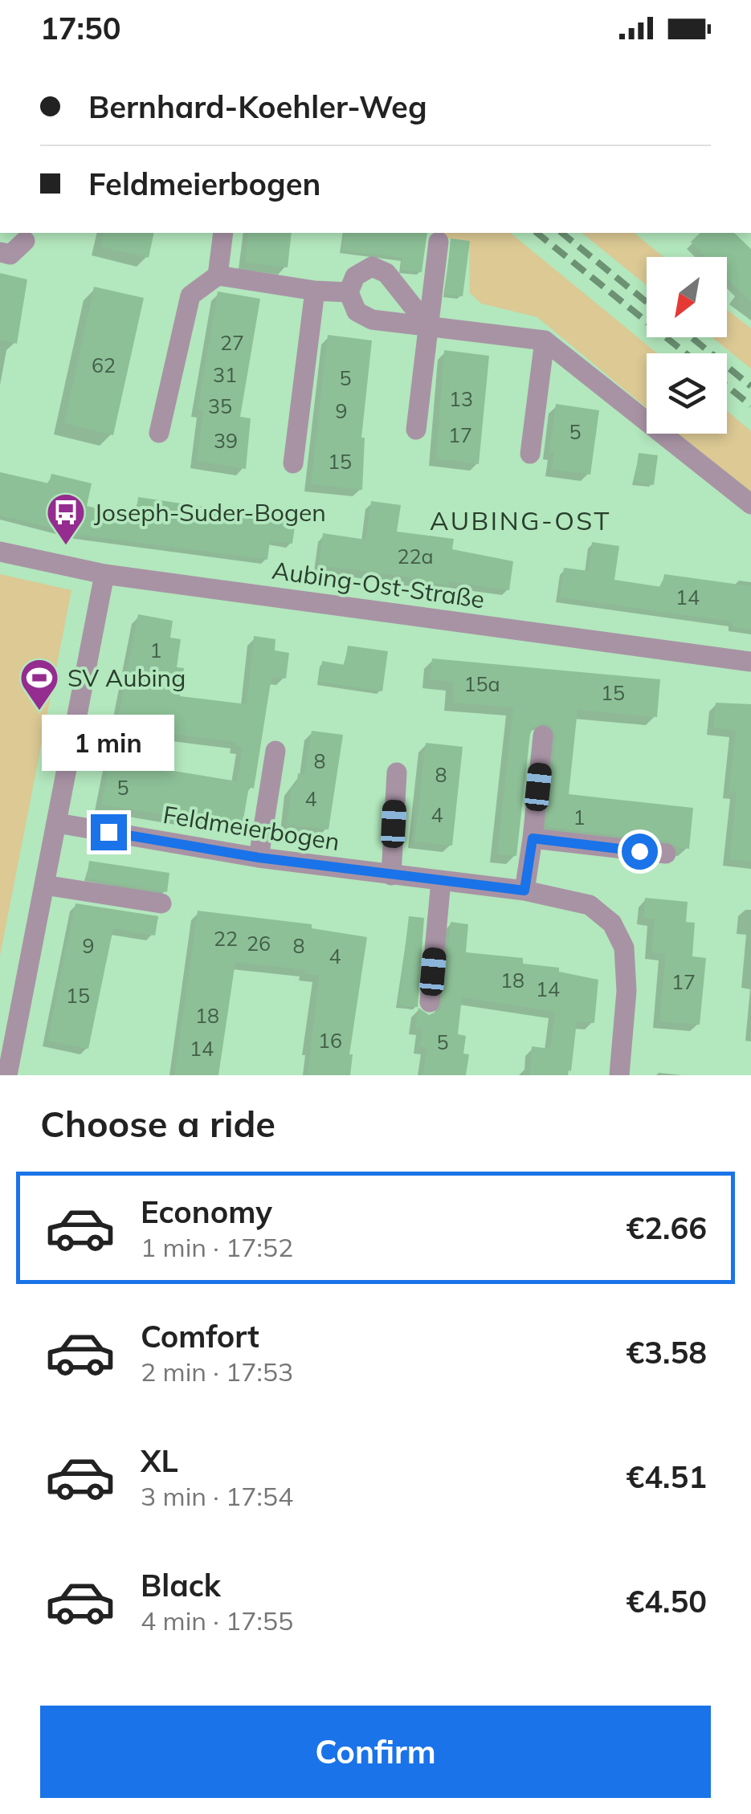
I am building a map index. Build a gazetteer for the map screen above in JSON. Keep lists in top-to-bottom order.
{
  "streets": {
    "street": ["Aubing-Ost-Straße", "Feldmeierbogen"]
  },
  "districts": ["AUBING-OST"],
  "places": {
    "bus stop": ["Joseph-Suder-Bogen"],
    "sports": ["SV Aubing"]
  },
  "house_numbers": [
    "27",
    "62",
    "31",
    "5",
    "13",
    "35",
    "9",
    "5",
    "17",
    "39",
    "15",
    "22a",
    "14",
    "1",
    "15a",
    "15",
    "8",
    "8",
    "5",
    "4",
    "4",
    "1",
    "22",
    "26",
    "9",
    "8",
    "4",
    "18",
    "17",
    "14",
    "15",
    "18",
    "16",
    "5",
    "14"
  ],
  "north": "bottom left",
  "page": {
    "status": "17:50",
    "banner": ["Bernhard-Koehler-Weg", "Feldmeierbogen"],
    "bubble": "1 min",
    "heading": "Choose a ride",
    "list": [
      {
        "name": "Economy",
        "note": "1 min · 17:52",
        "value": "€2.66"
      },
      {
        "name": "Comfort",
        "note": "2 min · 17:53",
        "value": "€3.58"
      },
      {
        "name": "XL",
        "note": "3 min · 17:54",
        "value": "€4.51"
      },
      {
        "name": "Black",
        "note": "4 min · 17:55",
        "value": "€4.50"
      }
    ],
    "buttons": "Confirm"
  }
}
